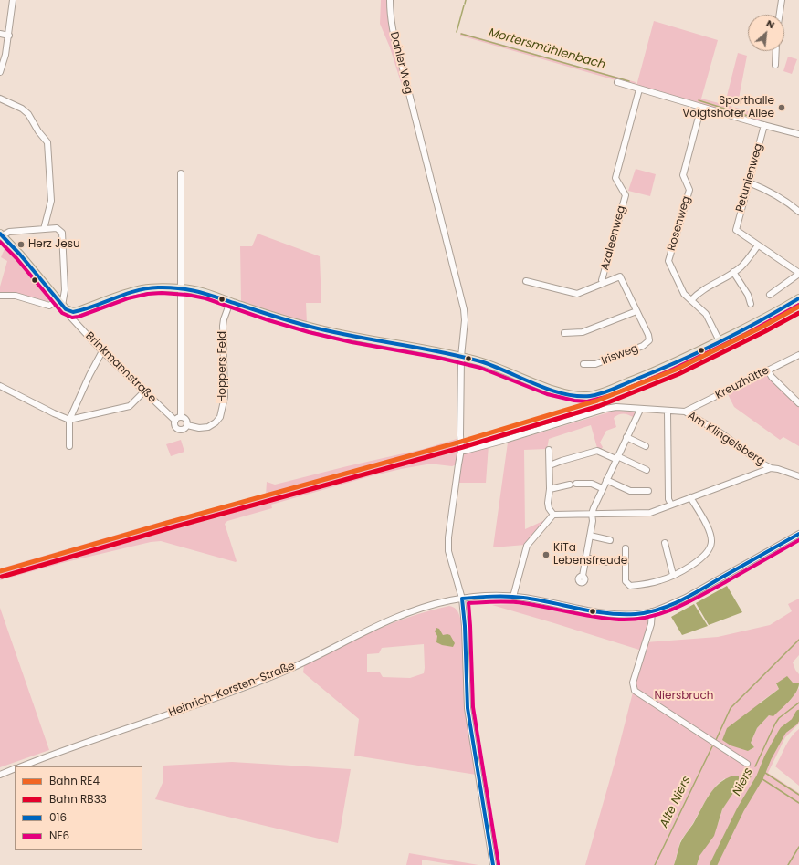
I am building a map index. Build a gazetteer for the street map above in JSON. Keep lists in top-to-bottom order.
{
  "streets": {
    "street": [
      "Dahler Weg",
      "Petunienweg",
      "Rosenweg",
      "Azaleenweg",
      "Irisweg",
      "Hoppers Feld",
      "Brinkmannstraße",
      "Kreuzhütte",
      "Am Klingelsberg",
      "Heinrich-Korsten-Straße"
    ]
  },
  "crossings": [
    ["Dahler Weg", "Am Klingelsberg"],
    ["Dahler Weg", "Heinrich-Korsten-Straße"],
    ["Azaleenweg", "Irisweg"],
    ["Hoppers Feld", "Brinkmannstraße"],
    ["Kreuzhütte", "Am Klingelsberg"]
  ],
  "water": ["Mortersmühlenbach", "Niers", "Alte Niers"],
  "parks": ["Niersbruch"],
  "places": ["Sporthalle Voigtshofer Allee", "Herz Jesu", "KiTa Lebensfreude"],
  "lines": [
    "transit line 016",
    "transit line NE6",
    "rail line RE4",
    "rail line RB33"
  ],
  "legend": [
    "Bahn RE4",
    "Bahn RB33",
    "016",
    "NE6"
  ],
  "north": "top right"
}
